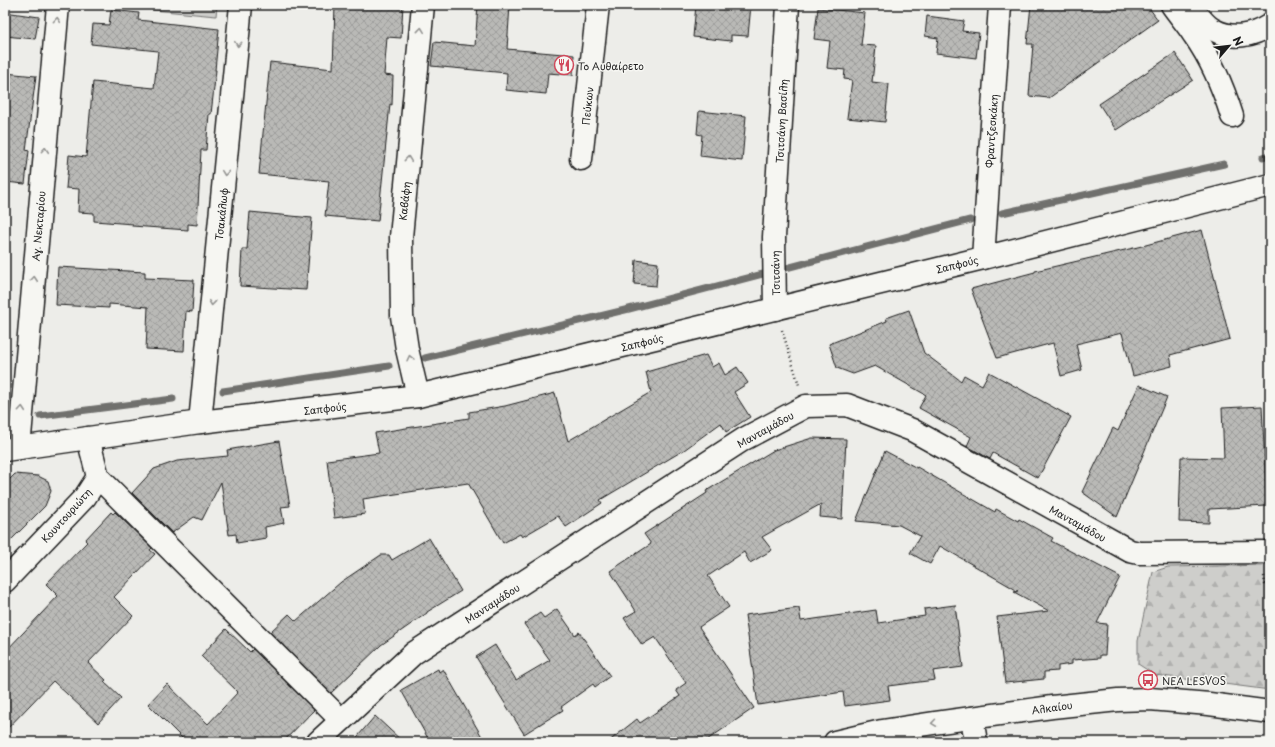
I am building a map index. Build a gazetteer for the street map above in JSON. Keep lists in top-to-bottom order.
{
  "streets": {
    "street": [
      "Πεύκων",
      "Τσιτσάνη Βασίλη",
      "Φραντζεσκάκη",
      "Καβάφη",
      "Τσακάλωφ",
      "Αγ. Νεκταρίου",
      "Σαπφούς",
      "Τσιτσάνη",
      "Μανταμάδου",
      "Κουντουριώτη",
      "Αλκαίου"
    ]
  },
  "crossings": [
    ["Τσιτσάνη Βασίλη", "Τσιτσάνη"],
    ["Φραντζεσκάκη", "Σαπφούς"],
    ["Καβάφη", "Σαπφούς"],
    ["Τσακάλωφ", "Σαπφούς"],
    ["Αγ. Νεκταρίου", "Σαπφούς"],
    ["Σαπφούς", "Τσιτσάνη"]
  ],
  "one_way": ["Καβάφη", "Τσακάλωφ", "Αγ. Νεκταρίου"],
  "places": {
    "restaurant": ["Το Αυθαίρετο"],
    "bus stop": ["NEA LESVOS"]
  },
  "north": "top right"
}
